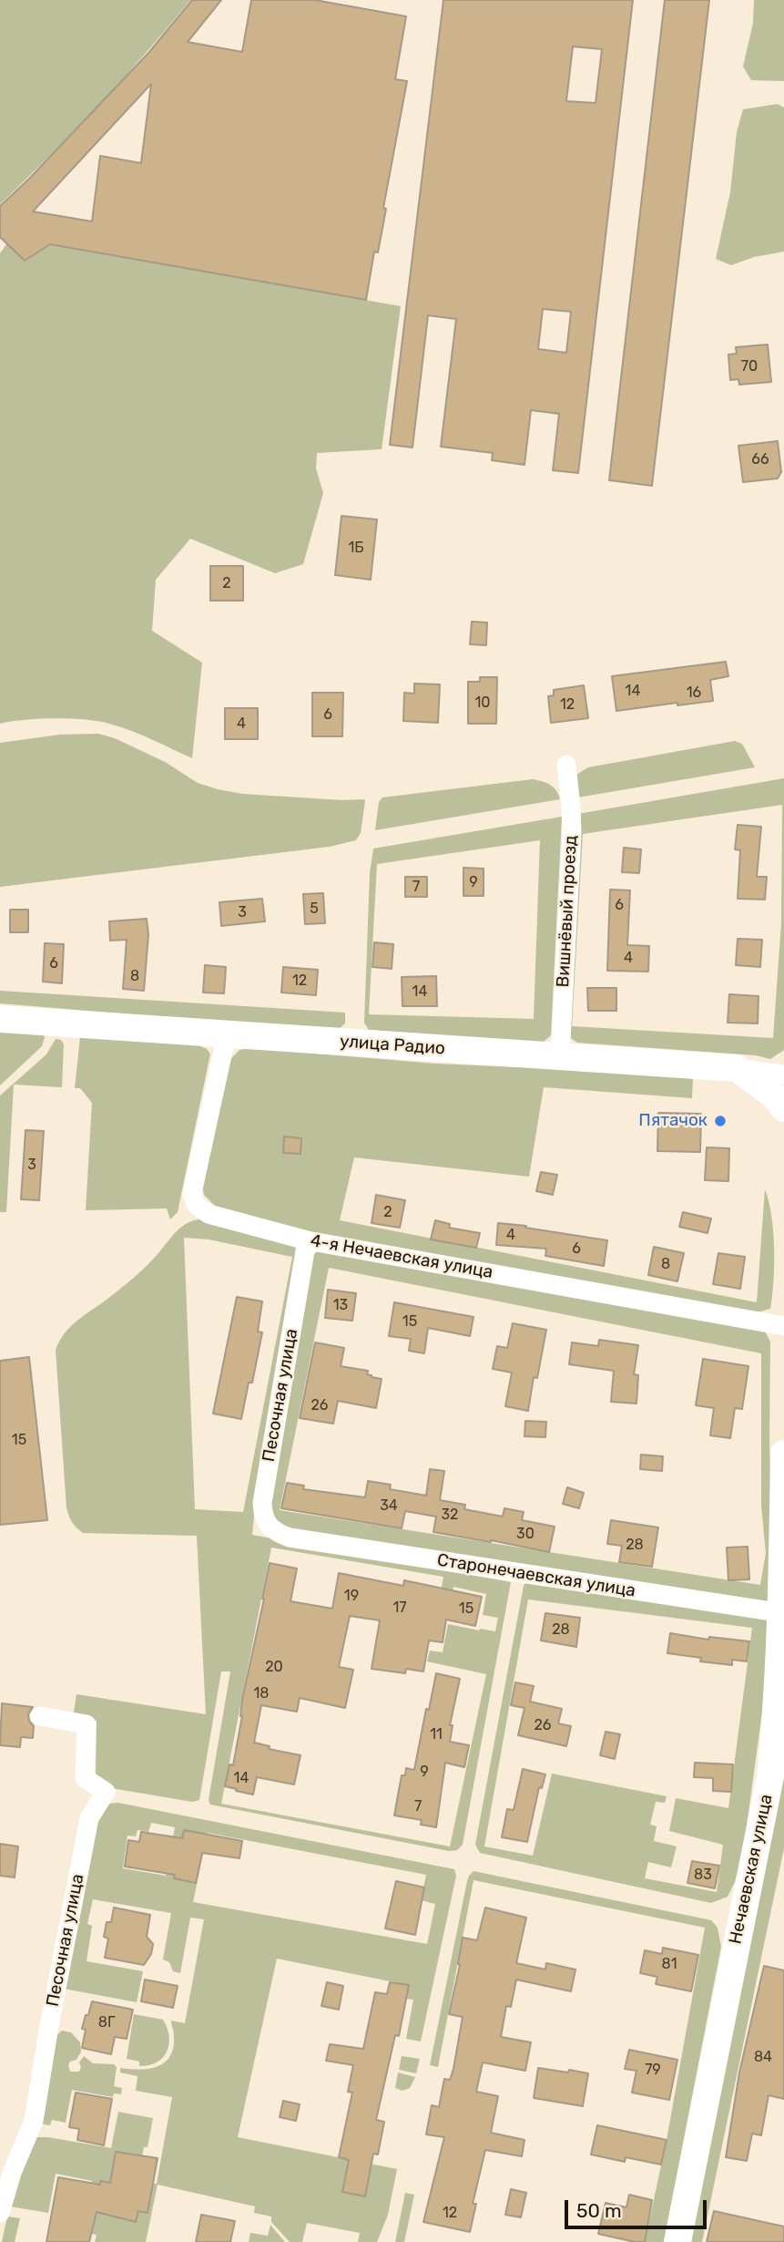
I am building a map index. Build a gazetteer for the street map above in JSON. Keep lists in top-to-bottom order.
{
  "streets": {
    "street": [
      "Вишнёвый проезд",
      "улица Радио",
      "4-я Нечаевская улица",
      "Песочная улица",
      "Старонечаевская улица",
      "Нечаевская улица"
    ]
  },
  "crossings": [
    ["Вишнёвый проезд", "улица Радио"],
    ["улица Радио", "4-я Нечаевская улица"],
    ["4-я Нечаевская улица", "Песочная улица"],
    ["Песочная улица", "Старонечаевская улица"],
    ["Старонечаевская улица", "Нечаевская улица"]
  ],
  "places": ["Пятачок"],
  "house_numbers": [
    "70",
    "66",
    "1Б",
    "2",
    "14",
    "16",
    "10",
    "12",
    "6",
    "4",
    "9",
    "7",
    "6",
    "5",
    "3",
    "4",
    "6",
    "8",
    "12",
    "14",
    "3",
    "2",
    "4",
    "6",
    "8",
    "13",
    "15",
    "26",
    "15",
    "34",
    "32",
    "30",
    "28",
    "19",
    "17",
    "15",
    "28",
    "20",
    "18",
    "26",
    "11",
    "9",
    "14",
    "7",
    "83",
    "81",
    "8Г",
    "84",
    "79",
    "12"
  ],
  "scale_bar": "50 m"
}
